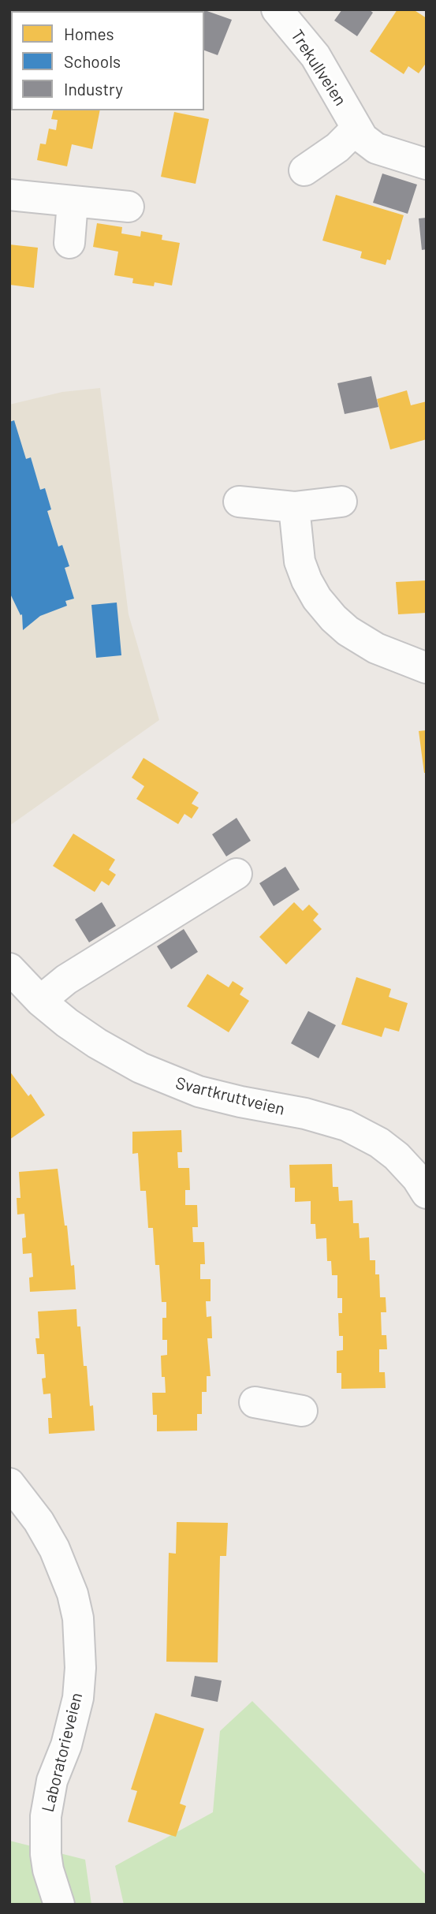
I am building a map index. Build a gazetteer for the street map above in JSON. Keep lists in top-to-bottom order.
{
  "streets": {
    "street": ["Trekullveien", "Svartkruttveien", "Laboratorieveien"]
  },
  "legend": ["Homes", "Schools", "Industry"]
}
